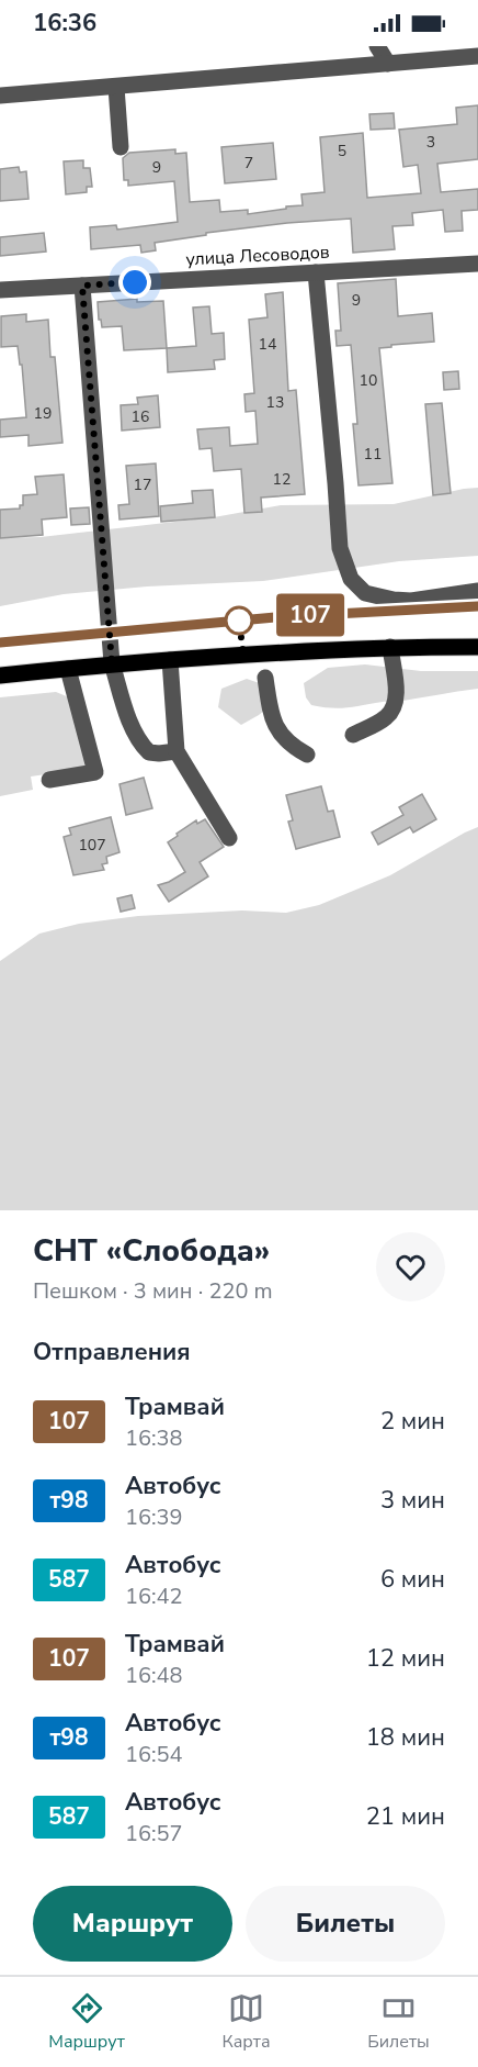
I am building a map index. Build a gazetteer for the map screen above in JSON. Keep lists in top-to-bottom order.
{
  "streets": {
    "street": ["улица Лесоводов"]
  },
  "lines": ["tram line 107"],
  "house_numbers": [
    "3",
    "5",
    "7",
    "9",
    "9",
    "14",
    "10",
    "13",
    "19",
    "16",
    "11",
    "12",
    "17",
    "107"
  ],
  "page": {
    "status": "16:36",
    "on_map": "107",
    "heading": [
      ["СНТ «Слобода»", "Пешком · 3 мин · 220 m"],
      "Отправления"
    ],
    "list": [
      {
        "mark": "107",
        "name": "Трамвай",
        "note": "16:38",
        "value": "2 мин"
      },
      {
        "mark": "т98",
        "name": "Автобус",
        "note": "16:39",
        "value": "3 мин"
      },
      {
        "mark": "587",
        "name": "Автобус",
        "note": "16:42",
        "value": "6 мин"
      },
      {
        "mark": "107",
        "name": "Трамвай",
        "note": "16:48",
        "value": "12 мин"
      },
      {
        "mark": "т98",
        "name": "Автобус",
        "note": "16:54",
        "value": "18 мин"
      },
      {
        "mark": "587",
        "name": "Автобус",
        "note": "16:57",
        "value": "21 мин"
      }
    ],
    "buttons": ["Маршрут", "Билеты"],
    "tabs": ["Маршрут", "Карта", "Билеты"]
  }
}
